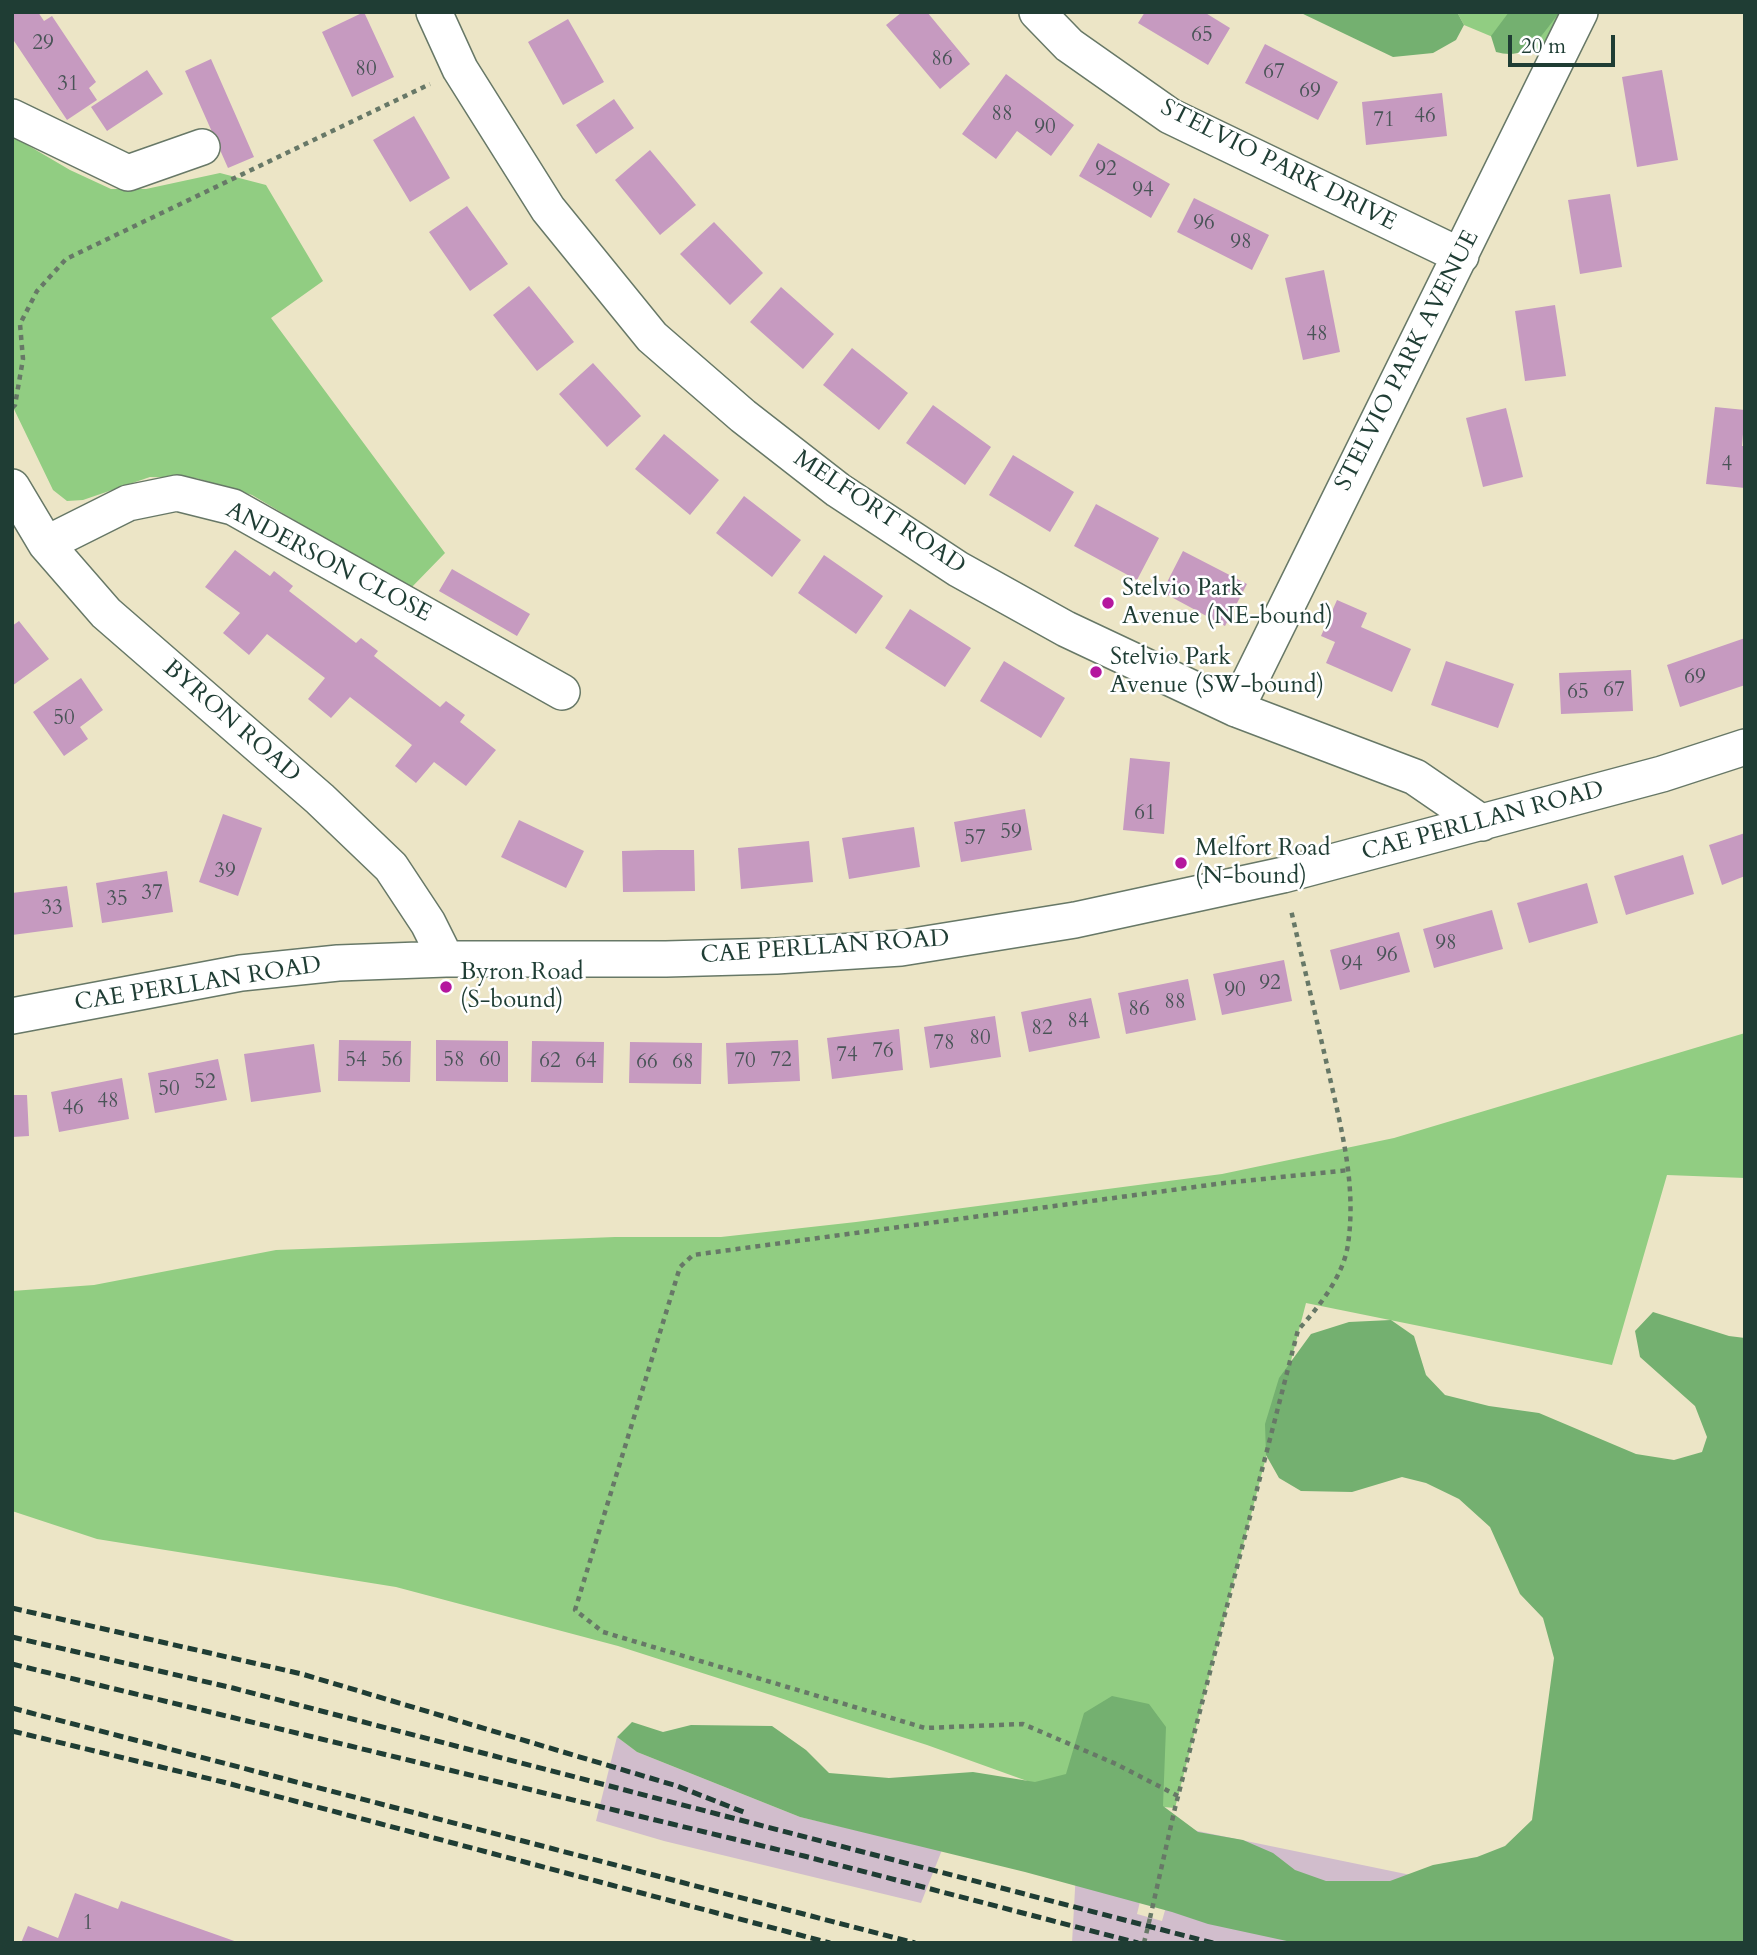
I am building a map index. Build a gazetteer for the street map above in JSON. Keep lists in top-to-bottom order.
{
  "streets": {
    "street": [
      "STELVIO PARK DRIVE",
      "STELVIO PARK AVENUE",
      "MELFORT ROAD",
      "ANDERSON CLOSE",
      "BYRON ROAD",
      "CAE PERLLAN ROAD"
    ]
  },
  "crossings": [
    ["STELVIO PARK DRIVE", "STELVIO PARK AVENUE"],
    ["STELVIO PARK AVENUE", "MELFORT ROAD"],
    ["MELFORT ROAD", "CAE PERLLAN ROAD"],
    ["ANDERSON CLOSE", "BYRON ROAD"],
    ["BYRON ROAD", "CAE PERLLAN ROAD"]
  ],
  "places": [
    "Stelvio Park Avenue (NE-bound)",
    "Stelvio Park Avenue (SW-bound)",
    "Melfort Road (N-bound)",
    "Byron Road (S-bound)"
  ],
  "house_numbers": [
    "65",
    "29",
    "86",
    "80",
    "67",
    "31",
    "69",
    "88",
    "46",
    "71",
    "90",
    "92",
    "94",
    "96",
    "98",
    "48",
    "4",
    "69",
    "67",
    "65",
    "50",
    "61",
    "59",
    "57",
    "39",
    "37",
    "35",
    "33",
    "98",
    "96",
    "94",
    "92",
    "90",
    "88",
    "86",
    "84",
    "82",
    "80",
    "78",
    "76",
    "74",
    "54",
    "56",
    "58",
    "60",
    "72",
    "62",
    "64",
    "70",
    "66",
    "68",
    "52",
    "50",
    "48",
    "46",
    "1"
  ],
  "scale_bar": "20 m"
}
